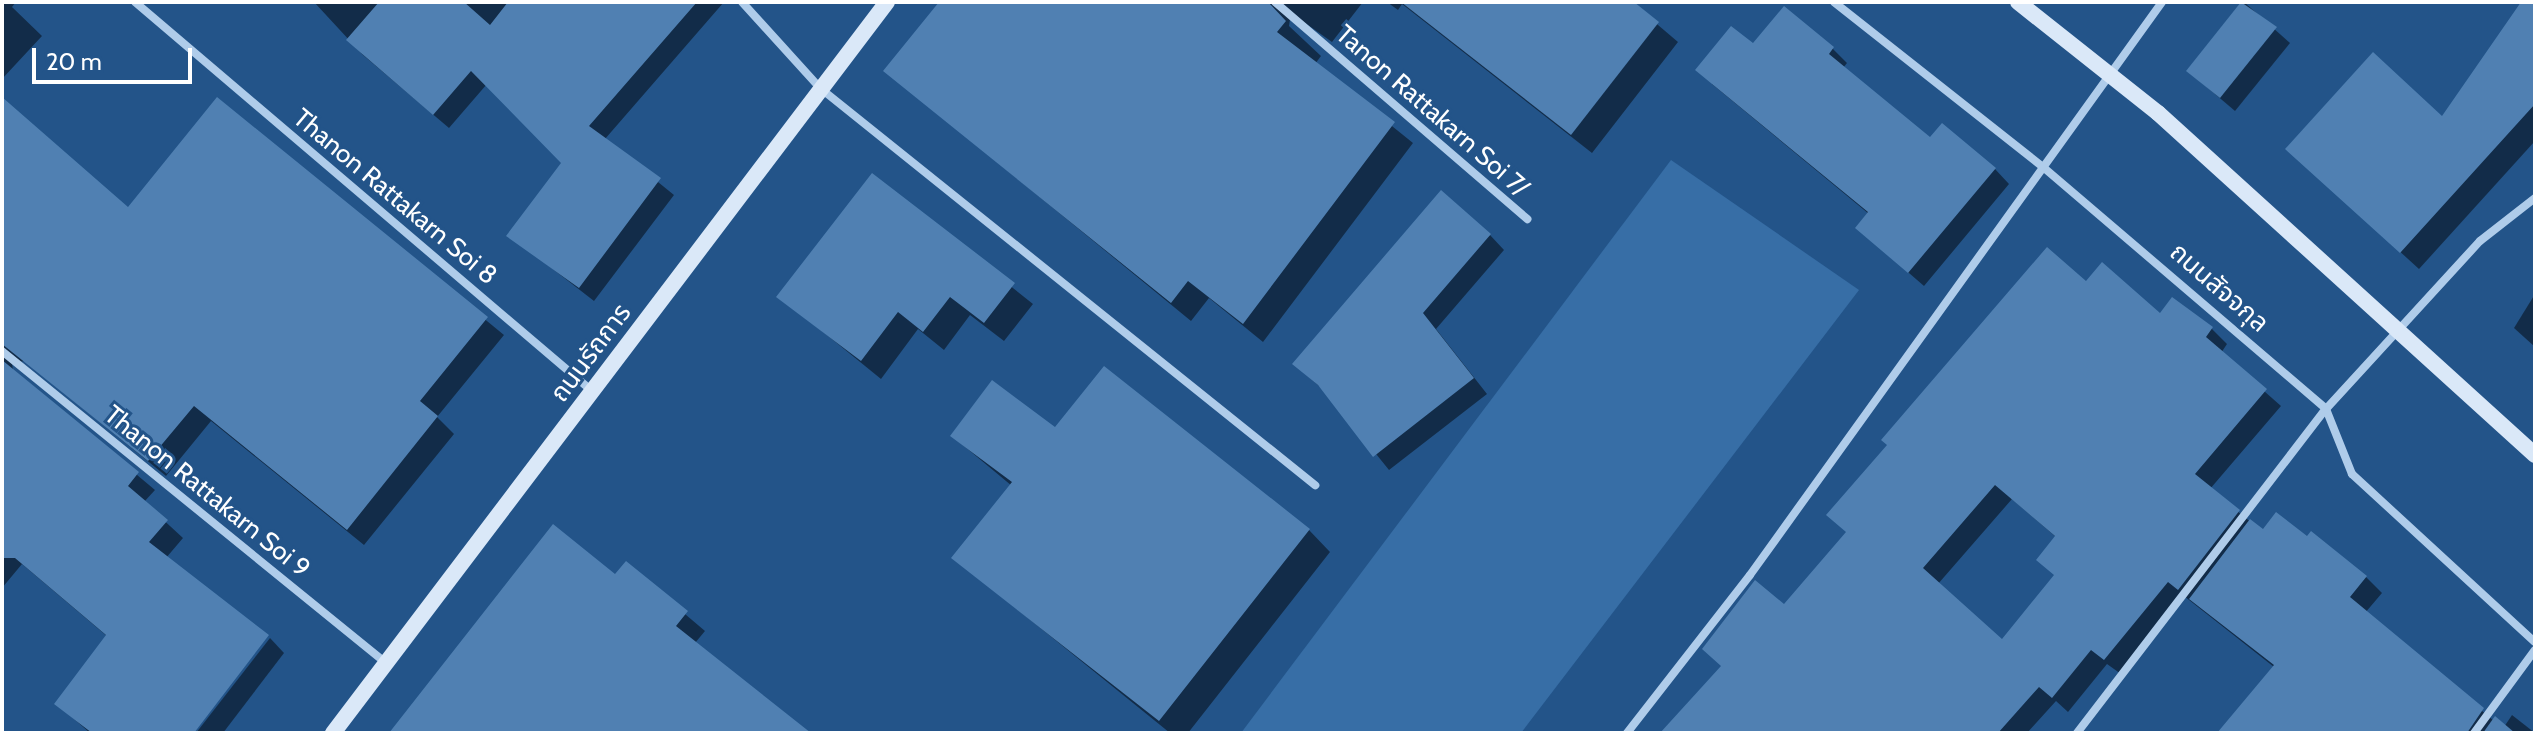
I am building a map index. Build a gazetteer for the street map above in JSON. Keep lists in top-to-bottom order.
{
  "streets": {
    "street": [
      "Tanon Rattakarn Soi 7/",
      "Thanon Rattakarn Soi 8",
      "ถนนสัจจกุล",
      "ถนนรัถการ",
      "Thanon Rattakarn Soi 9"
    ]
  },
  "crossings": [
    ["Thanon Rattakarn Soi 8", "ถนนรัถการ"],
    ["ถนนรัถการ", "Thanon Rattakarn Soi 9"]
  ],
  "scale_bar": "20 m"
}
